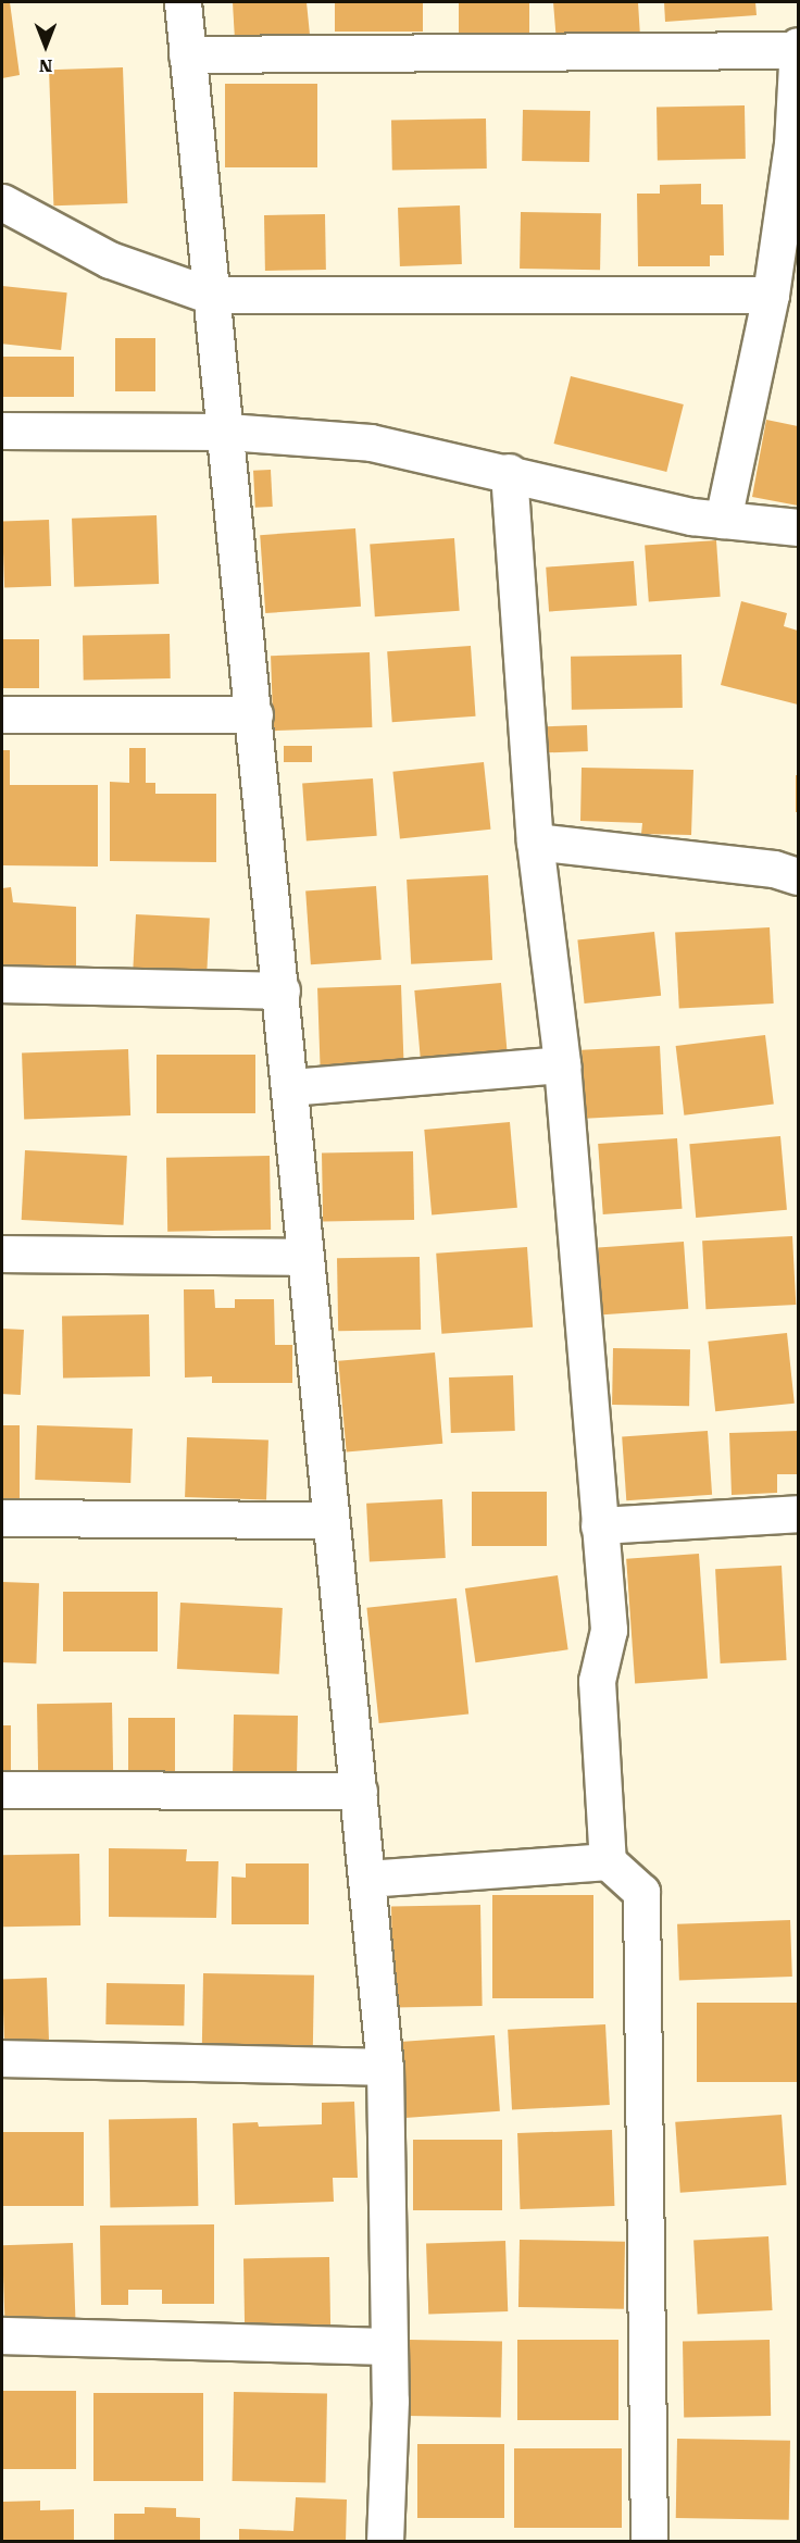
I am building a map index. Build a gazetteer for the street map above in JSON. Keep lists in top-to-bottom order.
{
  "north": "bottom"
}
